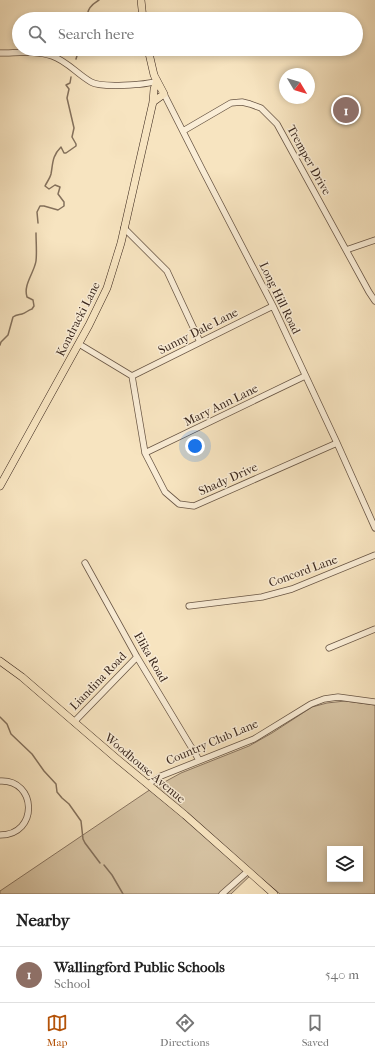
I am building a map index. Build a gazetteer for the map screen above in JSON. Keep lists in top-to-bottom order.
{
  "streets": {
    "main road": ["Long Hill Road", "Kondracki Lane", "Woodhouse Avenue"],
    "street": [
      "Tremper Drive",
      "Sunny Dale Lane",
      "Mary Ann Lane",
      "Shady Drive",
      "Concord Lane",
      "Elika Road",
      "Liandina Road",
      "Country Club Lane"
    ]
  },
  "crossings": [
    ["Tremper Drive", "Long Hill Road"],
    ["Long Hill Road", "Kondracki Lane"],
    ["Long Hill Road", "Sunny Dale Lane"],
    ["Long Hill Road", "Mary Ann Lane"],
    ["Long Hill Road", "Shady Drive"],
    ["Sunny Dale Lane", "Shady Drive"],
    ["Mary Ann Lane", "Shady Drive"],
    ["Elika Road", "Liandina Road"],
    ["Elika Road", "Country Club Lane"],
    ["Liandina Road", "Woodhouse Avenue"],
    ["Country Club Lane", "Woodhouse Avenue"]
  ],
  "north": "bottom right",
  "page": {
    "search": "Search here",
    "pins": "1",
    "heading": "Nearby",
    "list": [
      {
        "mark": "1",
        "name": "Wallingford Public Schools",
        "note": "School",
        "value": "540 m"
      }
    ],
    "nav": ["Map", "Directions", "Saved"]
  }
}
